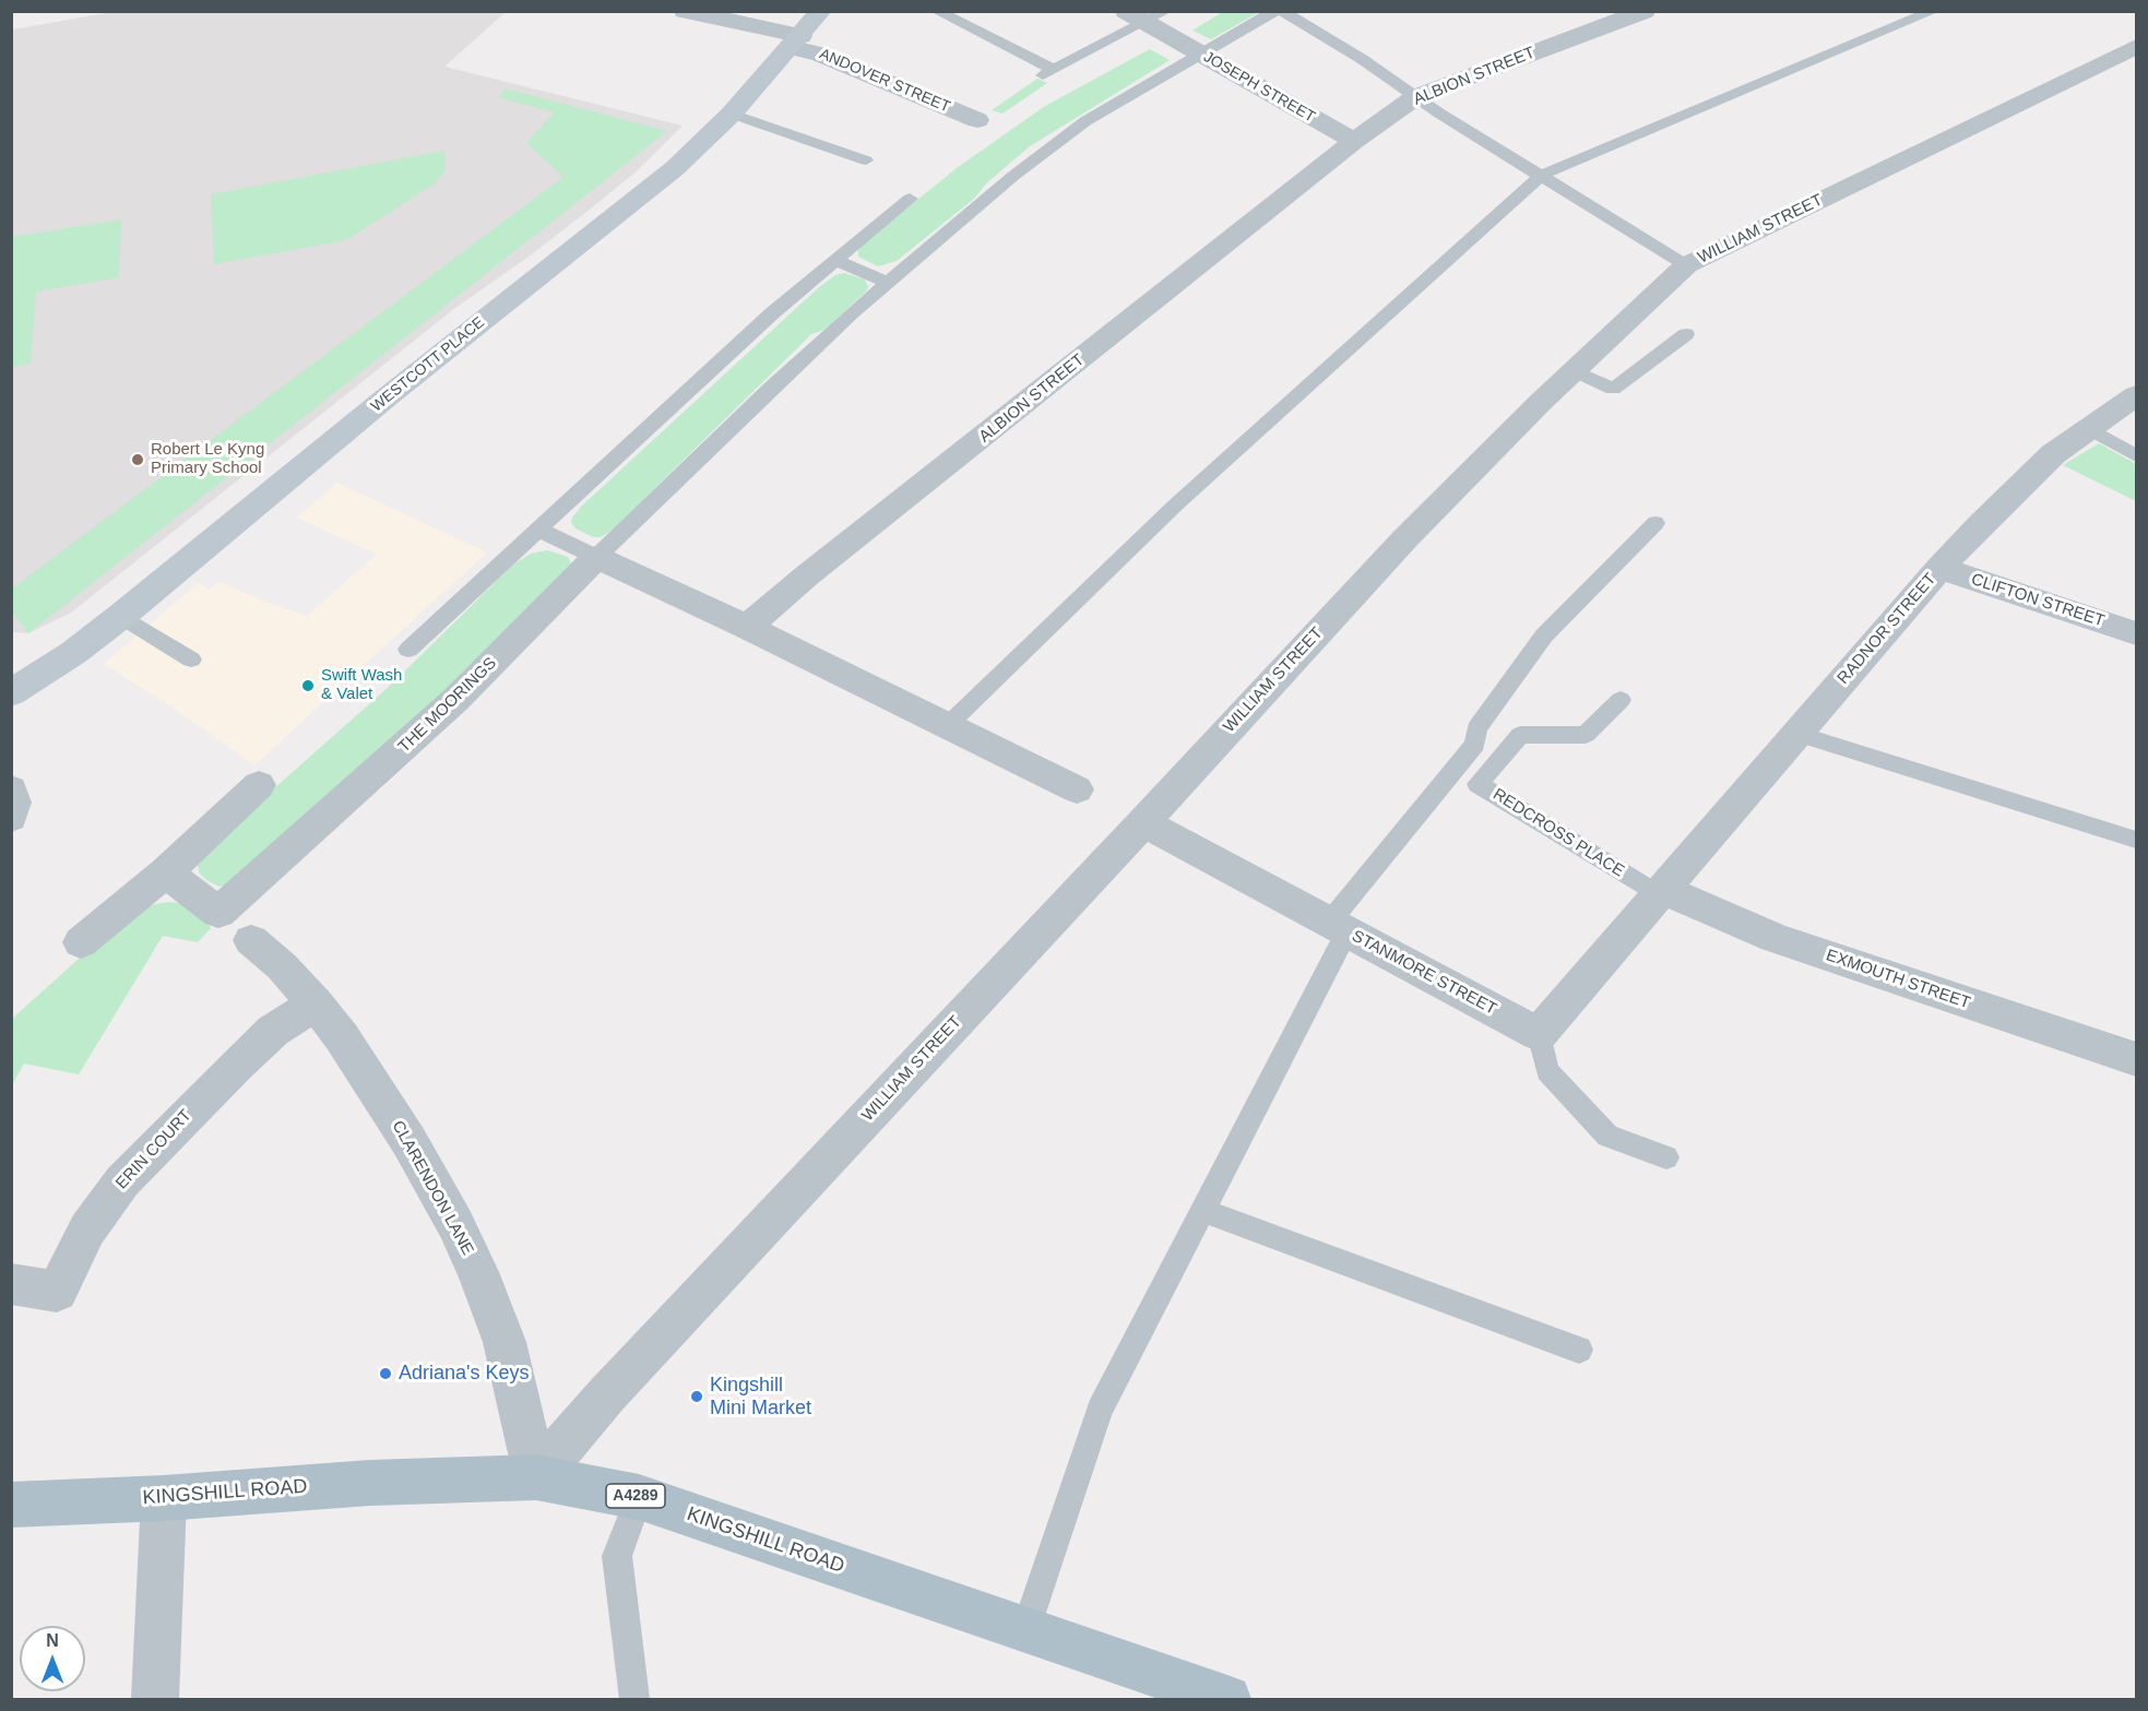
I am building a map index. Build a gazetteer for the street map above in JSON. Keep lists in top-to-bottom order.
{
  "streets": {
    "main road": ["WESTCOTT PLACE", "KINGSHILL ROAD", "A4289"],
    "street": [
      "ALBION STREET",
      "ANDOVER STREET",
      "JOSEPH STREET",
      "WILLIAM STREET",
      "CLIFTON STREET",
      "RADNOR STREET",
      "THE MOORINGS",
      "STANMORE STREET",
      "EXMOUTH STREET",
      "ERIN COURT",
      "CLARENDON LANE"
    ],
    "lane": ["REDCROSS PLACE"]
  },
  "crossings": [
    ["ALBION STREET", "JOSEPH STREET"],
    ["ANDOVER STREET", "WESTCOTT PLACE"],
    ["WILLIAM STREET", "STANMORE STREET"],
    ["WILLIAM STREET", "CLARENDON LANE"],
    ["WILLIAM STREET", "KINGSHILL ROAD"],
    ["CLIFTON STREET", "RADNOR STREET"],
    ["RADNOR STREET", "REDCROSS PLACE"],
    ["RADNOR STREET", "EXMOUTH STREET"],
    ["REDCROSS PLACE", "EXMOUTH STREET"],
    ["ERIN COURT", "CLARENDON LANE"],
    ["CLARENDON LANE", "KINGSHILL ROAD"]
  ],
  "places": [
    "Robert Le Kyng Primary School",
    "Swift Wash & Valet",
    "Adriana's Keys",
    "Kingshill Mini Market"
  ],
  "north": "top"
}
